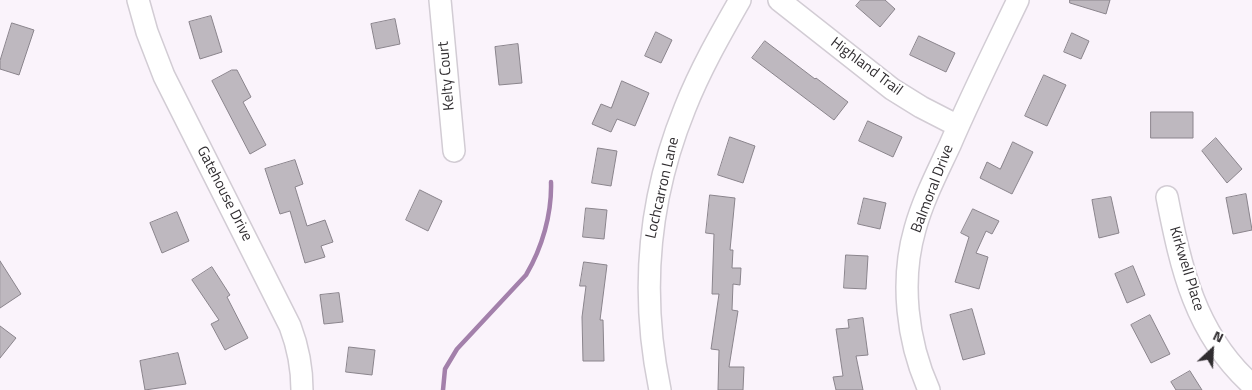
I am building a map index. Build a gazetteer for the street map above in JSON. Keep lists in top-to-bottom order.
{
  "streets": {
    "street": [
      "Highland Trail",
      "Kelty Court",
      "Lochcarron Lane",
      "Balmoral Drive",
      "Gatehouse Drive",
      "Kirkwell Place"
    ]
  },
  "crossings": [
    ["Highland Trail", "Balmoral Drive"]
  ],
  "north": "top right"
}
